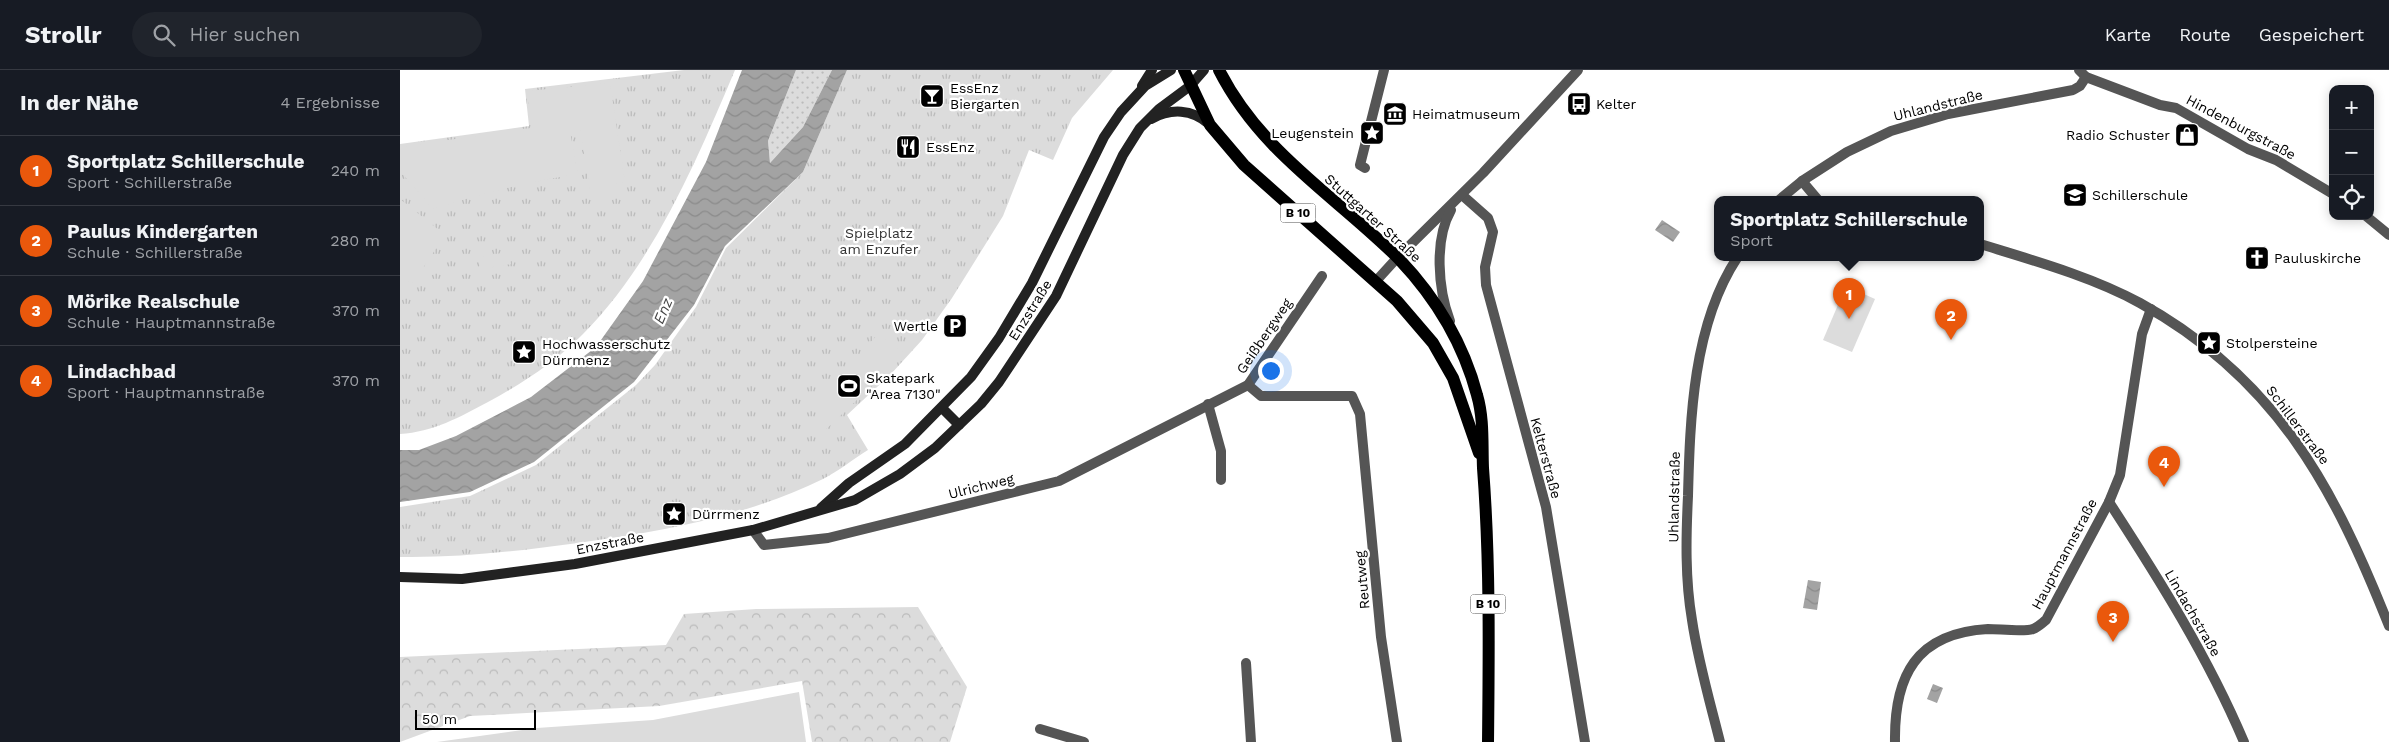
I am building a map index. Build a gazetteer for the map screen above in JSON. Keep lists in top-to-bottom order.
{
  "streets": {
    "main road": ["B 10", "Stuttgarter Straße", "Enzstraße"],
    "street": [
      "Uhlandstraße",
      "Hindenburgstraße",
      "Geißbergweg",
      "Schillerstraße",
      "Kelterstraße",
      "Ulrichweg",
      "Hauptmannstraße",
      "Reutweg",
      "Lindachstraße"
    ]
  },
  "crossings": [
    ["Uhlandstraße", "Hindenburgstraße"],
    ["B 10", "Stuttgarter Straße"],
    ["B 10", "Enzstraße"],
    ["Stuttgarter Straße", "Enzstraße"],
    ["Enzstraße", "Ulrichweg"],
    ["Geißbergweg", "Ulrichweg"],
    ["Geißbergweg", "Reutweg"],
    ["Schillerstraße", "Hauptmannstraße"],
    ["Hauptmannstraße", "Lindachstraße"]
  ],
  "water": ["Enz"],
  "parks": ["Spielplatz am Enzufer"],
  "places": {
    "bar": ["EssEnz Biergarten"],
    "bus stop": ["Kelter"],
    "museum": ["Heimatmuseum"],
    "place": [
      "Leugenstein",
      "Stolpersteine",
      "Hochwasserschutz Dürrmenz",
      "Dürrmenz"
    ],
    "shop": ["Radio Schuster"],
    "restaurant": ["EssEnz"],
    "school or university": ["Schillerschule"],
    "church": ["Pauluskirche"],
    "parking": ["Wertle"],
    "sports": ["Skatepark \"Area 7130\""]
  },
  "scale_bar": "50 m",
  "page": {
    "header": "Strollr",
    "search": "Hier suchen",
    "nav": ["Karte", "Route", "Gespeichert"],
    "heading": ["In der Nähe", "4 Ergebnisse"],
    "map_buttons": ["+", "−"],
    "list": [
      {
        "mark": "1",
        "name": "Sportplatz Schillerschule",
        "note": "Sport · Schillerstraße",
        "value": "240 m"
      },
      {
        "mark": "2",
        "name": "Paulus Kindergarten",
        "note": "Schule · Schillerstraße",
        "value": "280 m"
      },
      {
        "mark": "3",
        "name": "Mörike Realschule",
        "note": "Schule · Hauptmannstraße",
        "value": "370 m"
      },
      {
        "mark": "4",
        "name": "Lindachbad",
        "note": "Sport · Hauptmannstraße",
        "value": "370 m"
      }
    ],
    "popup": ["Sportplatz Schillerschule", "Sport"],
    "pins": [
      "1",
      "2",
      "4",
      "3"
    ],
    "scale": "50 m"
  }
}
